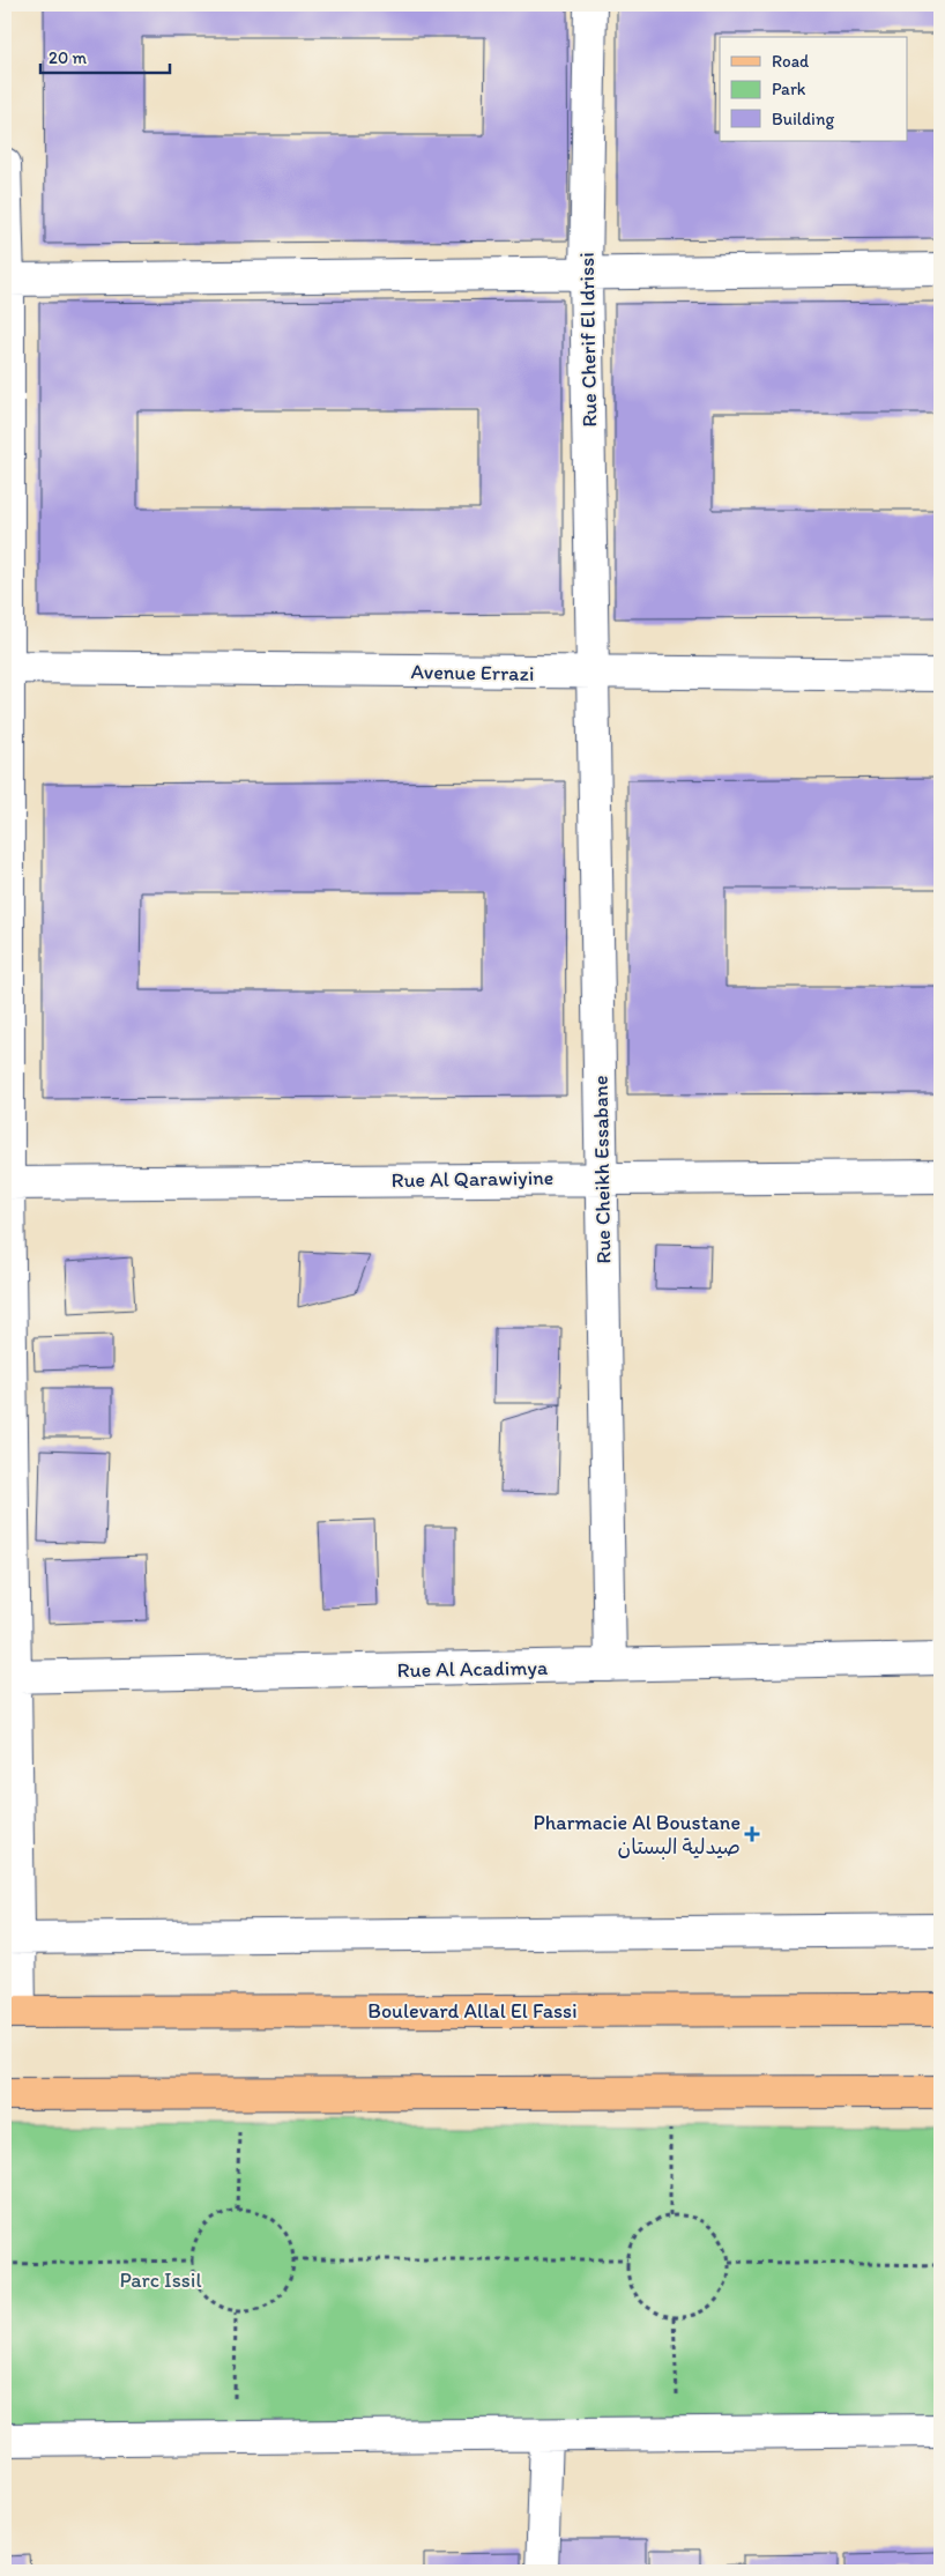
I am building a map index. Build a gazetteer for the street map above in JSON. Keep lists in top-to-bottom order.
{
  "streets": {
    "main road": ["Boulevard Allal El Fassi"],
    "street": [
      "Rue Cherif El Idrissi",
      "Avenue Errazi",
      "Rue Cheikh Essabane",
      "Rue Al Qarawiyine",
      "Rue Al Acadimya"
    ]
  },
  "crossings": [
    ["Rue Cherif El Idrissi", "Avenue Errazi"],
    ["Rue Cherif El Idrissi", "Rue Cheikh Essabane"],
    ["Avenue Errazi", "Rue Cheikh Essabane"],
    ["Rue Cheikh Essabane", "Rue Al Qarawiyine"],
    ["Rue Cheikh Essabane", "Rue Al Acadimya"]
  ],
  "parks": ["Parc Issil"],
  "places": {
    "health": ["Pharmacie Al Boustane صيدلية البستان"]
  },
  "legend": ["Road", "Park", "Building"],
  "scale_bar": "20 m"
}
